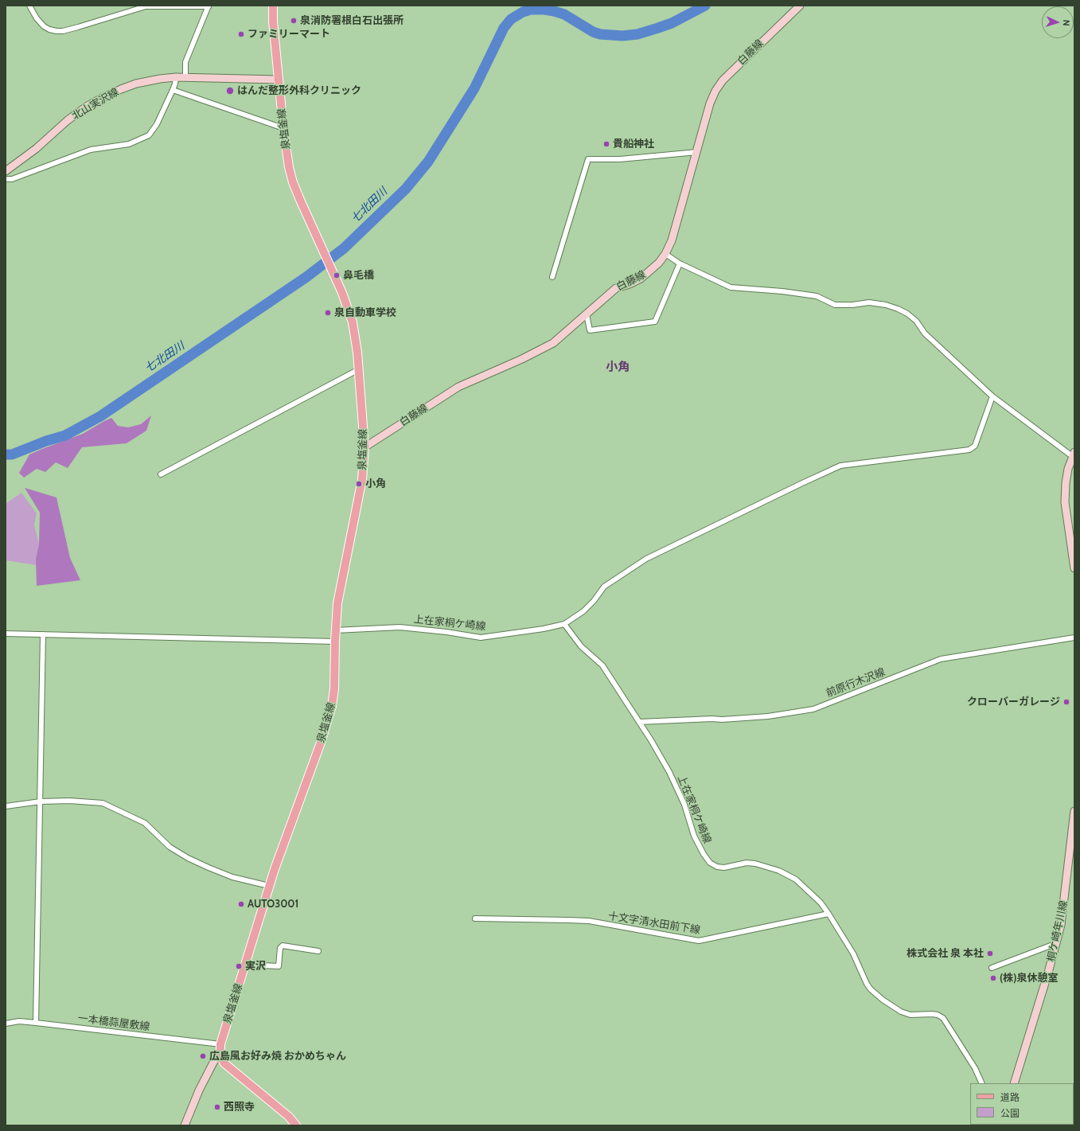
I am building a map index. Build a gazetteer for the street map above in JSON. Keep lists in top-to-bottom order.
{
  "streets": {
    "main road": ["泉塩釜線"],
    "street": [
      "白藤線",
      "北山実沢線",
      "上在家桐ケ崎線",
      "前原行木沢線",
      "十文字清水田前下線",
      "桐ケ崎年川線",
      "一本橋蒜屋敷線"
    ]
  },
  "crossings": [
    ["白藤線", "泉塩釜線"],
    ["北山実沢線", "泉塩釜線"],
    ["泉塩釜線", "上在家桐ケ崎線"],
    ["泉塩釜線", "一本橋蒜屋敷線"],
    ["上在家桐ケ崎線", "前原行木沢線"],
    ["上在家桐ケ崎線", "十文字清水田前下線"]
  ],
  "districts": ["小角"],
  "water": ["七北田川"],
  "places": [
    "泉消防署根白石出張所",
    "ファミリーマート",
    "はんだ整形外科クリニック",
    "貴船神社",
    "鼻毛橋",
    "泉自動車学校",
    "小角",
    "クローバーガレージ",
    "AUTO3001",
    "株式会社 泉 本社",
    "実沢",
    "(株)泉休憩室",
    "広島風お好み焼 おかめちゃん",
    "西照寺"
  ],
  "legend": ["道路", "公園"],
  "north": "right"
}
